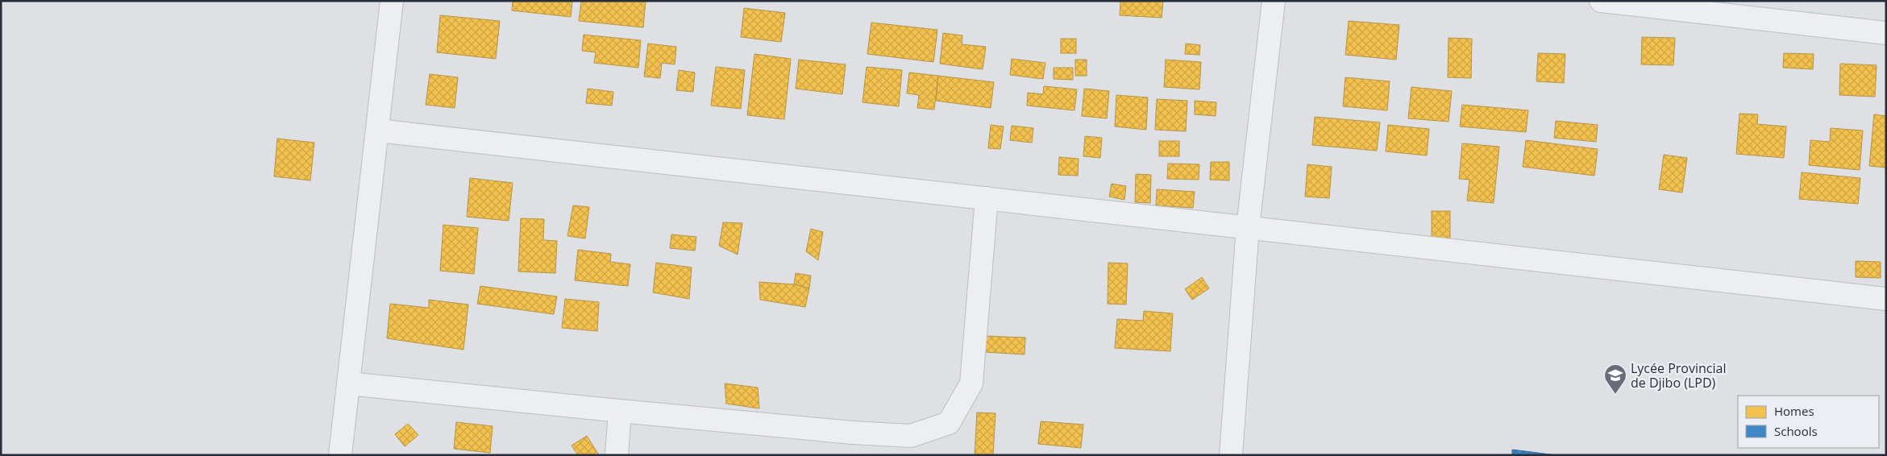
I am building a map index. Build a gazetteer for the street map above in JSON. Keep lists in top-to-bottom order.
{
  "places": {
    "school or university": ["Lycée Provincial de Djibo (LPD)"]
  },
  "legend": ["Homes", "Schools"]
}
